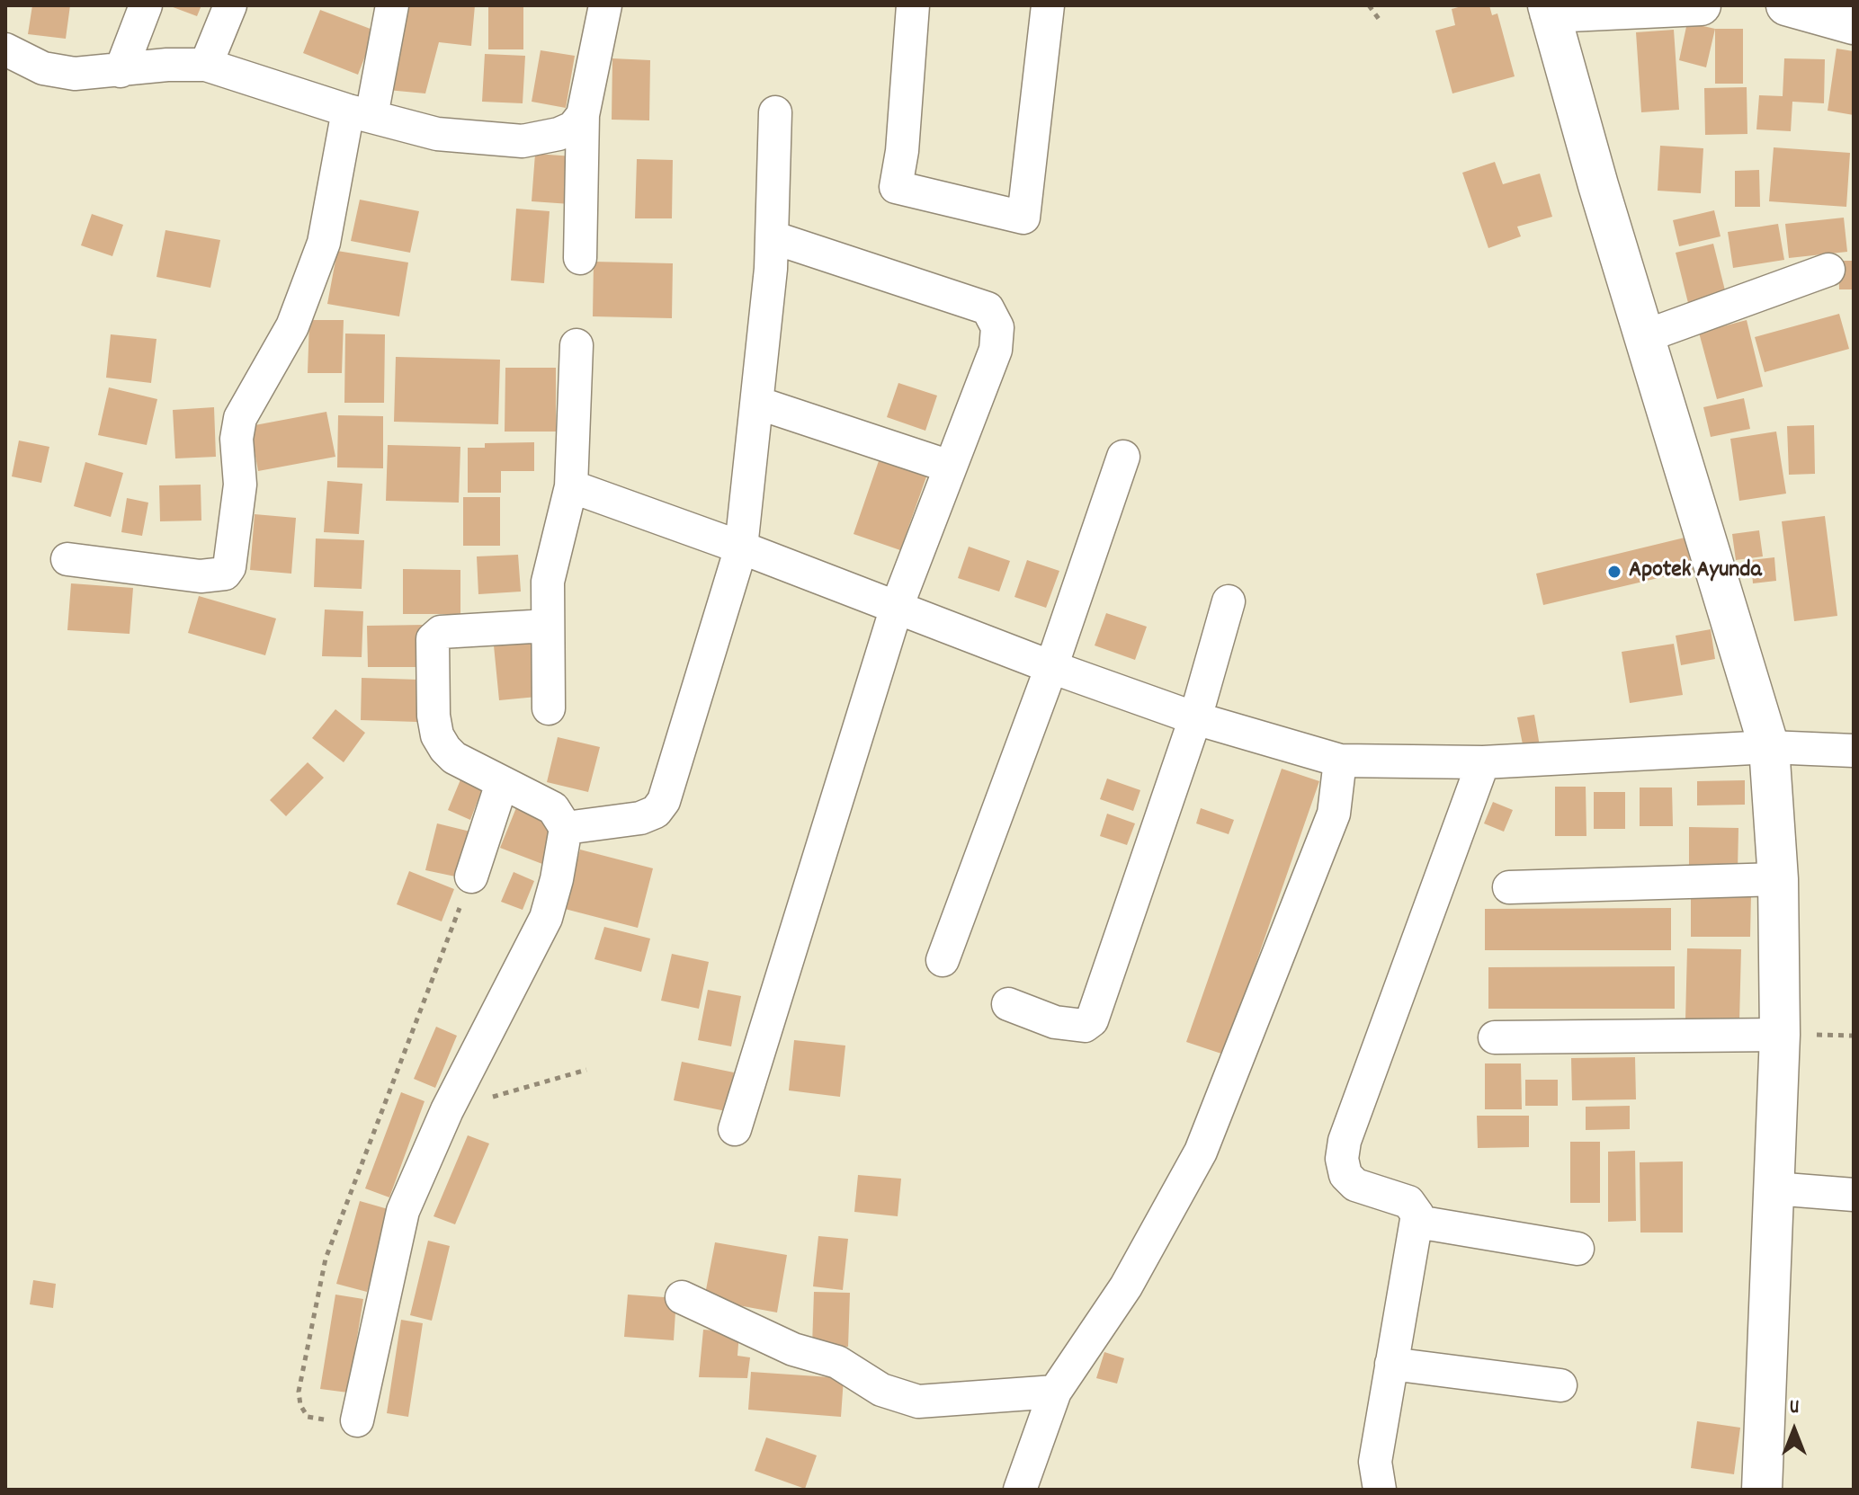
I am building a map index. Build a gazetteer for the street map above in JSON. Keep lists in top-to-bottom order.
{
  "places": ["Apotek Ayunda"],
  "north": "top"
}
